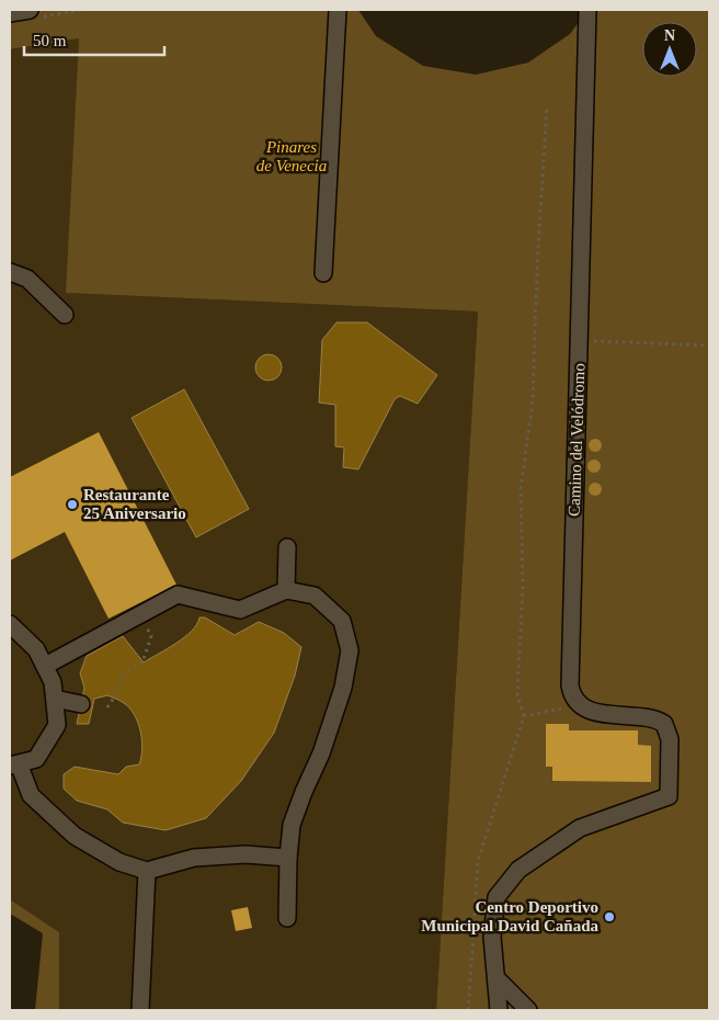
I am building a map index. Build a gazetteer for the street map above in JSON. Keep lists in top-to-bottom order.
{
  "streets": {
    "street": ["Camino del Velódromo"]
  },
  "parks": ["Pinares de Venecia"],
  "places": ["Restaurante 25 Aniversario", "Centro Deportivo Municipal David Cañada"],
  "scale_bar": "50 m",
  "north": "top"
}
